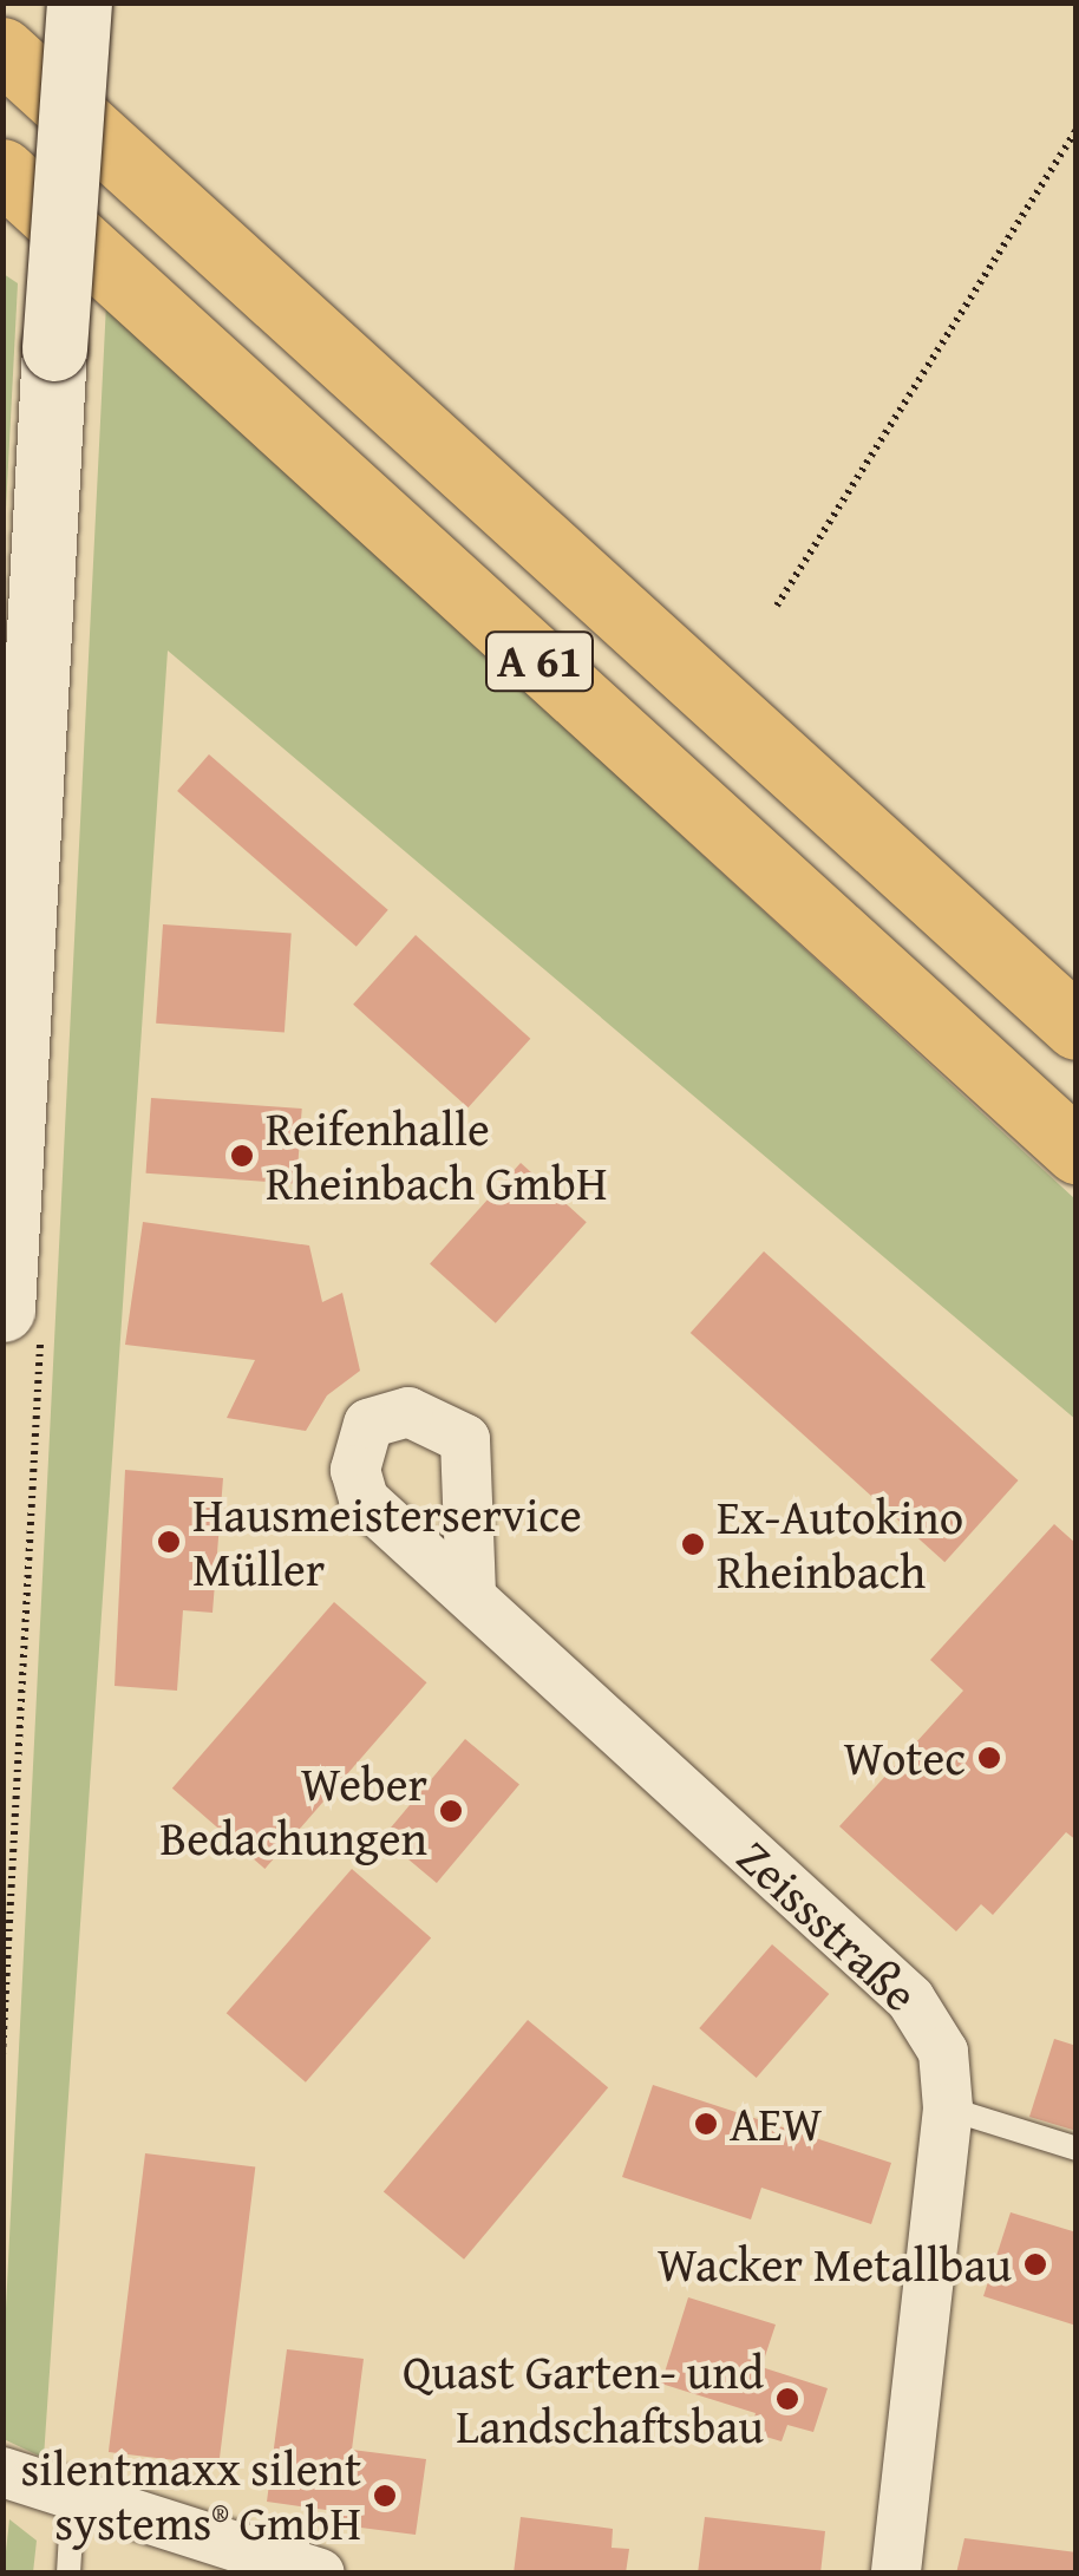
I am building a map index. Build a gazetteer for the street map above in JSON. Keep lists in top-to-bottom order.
{
  "streets": {
    "highway": ["A 61"],
    "street": ["Zeissstraße"]
  },
  "places": [
    "Reifenhalle Rheinbach GmbH",
    "Hausmeisterservice Müller",
    "Ex-Autokino Rheinbach",
    "Wotec",
    "Weber Bedachungen",
    "AEW",
    "Wacker Metallbau",
    "Quast Garten- und Landschaftsbau",
    "silentmaxx silent systems® GmbH"
  ]
}
